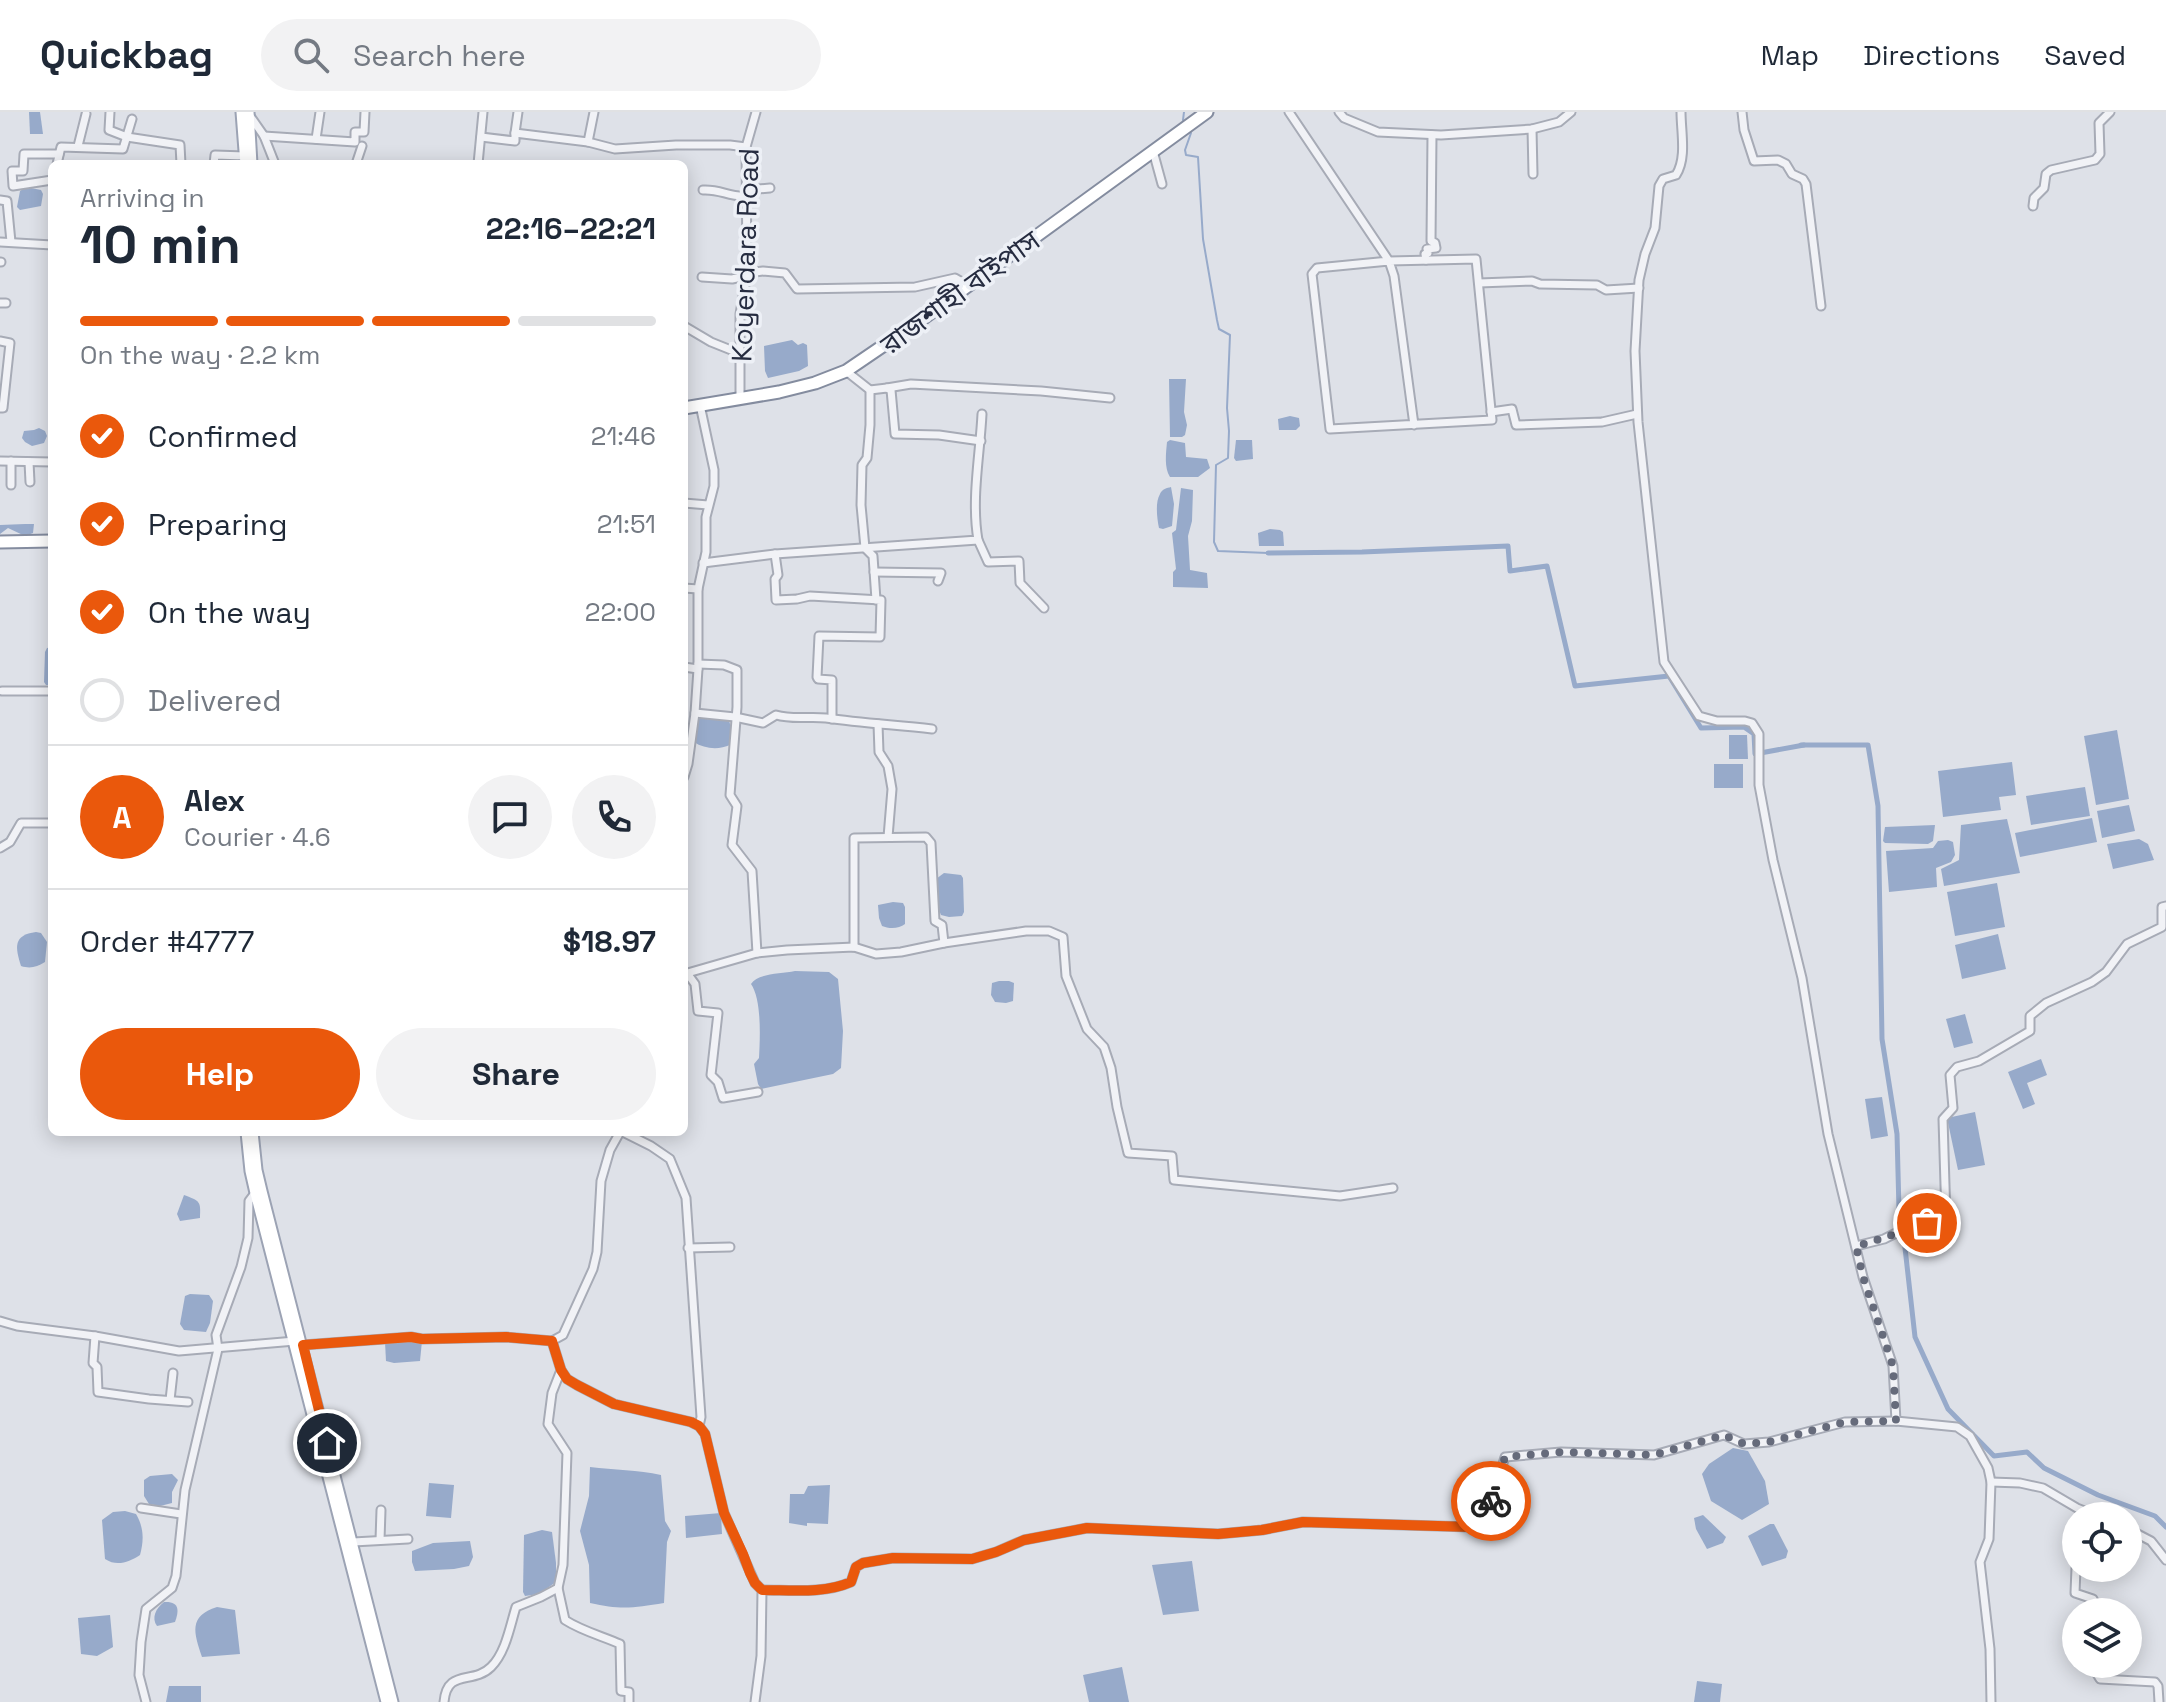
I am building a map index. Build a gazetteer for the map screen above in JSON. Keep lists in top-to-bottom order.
{
  "streets": {
    "highway": ["রাজশাহী বাইপাস"],
    "street": ["Koyerdara Road"]
  },
  "crossings": [
    ["Koyerdara Road", "রাজশাহী বাইপাস"]
  ],
  "page": {
    "header": "Quickbag",
    "search": "Search here",
    "nav": ["Map", "Directions", "Saved"],
    "heading": ["10 min", "Arriving in", "22:16–22:21"],
    "panel": [
      "Alex",
      "Courier · 4.6",
      "Order #4777",
      "$18.97"
    ],
    "bar": "On the way · 2.2 km",
    "list": [
      ["Confirmed", "21:46"],
      ["Preparing", "21:51"],
      ["On the way", "22:00"],
      "Delivered"
    ],
    "round": "A",
    "buttons": ["Help", "Share"]
  }
}
